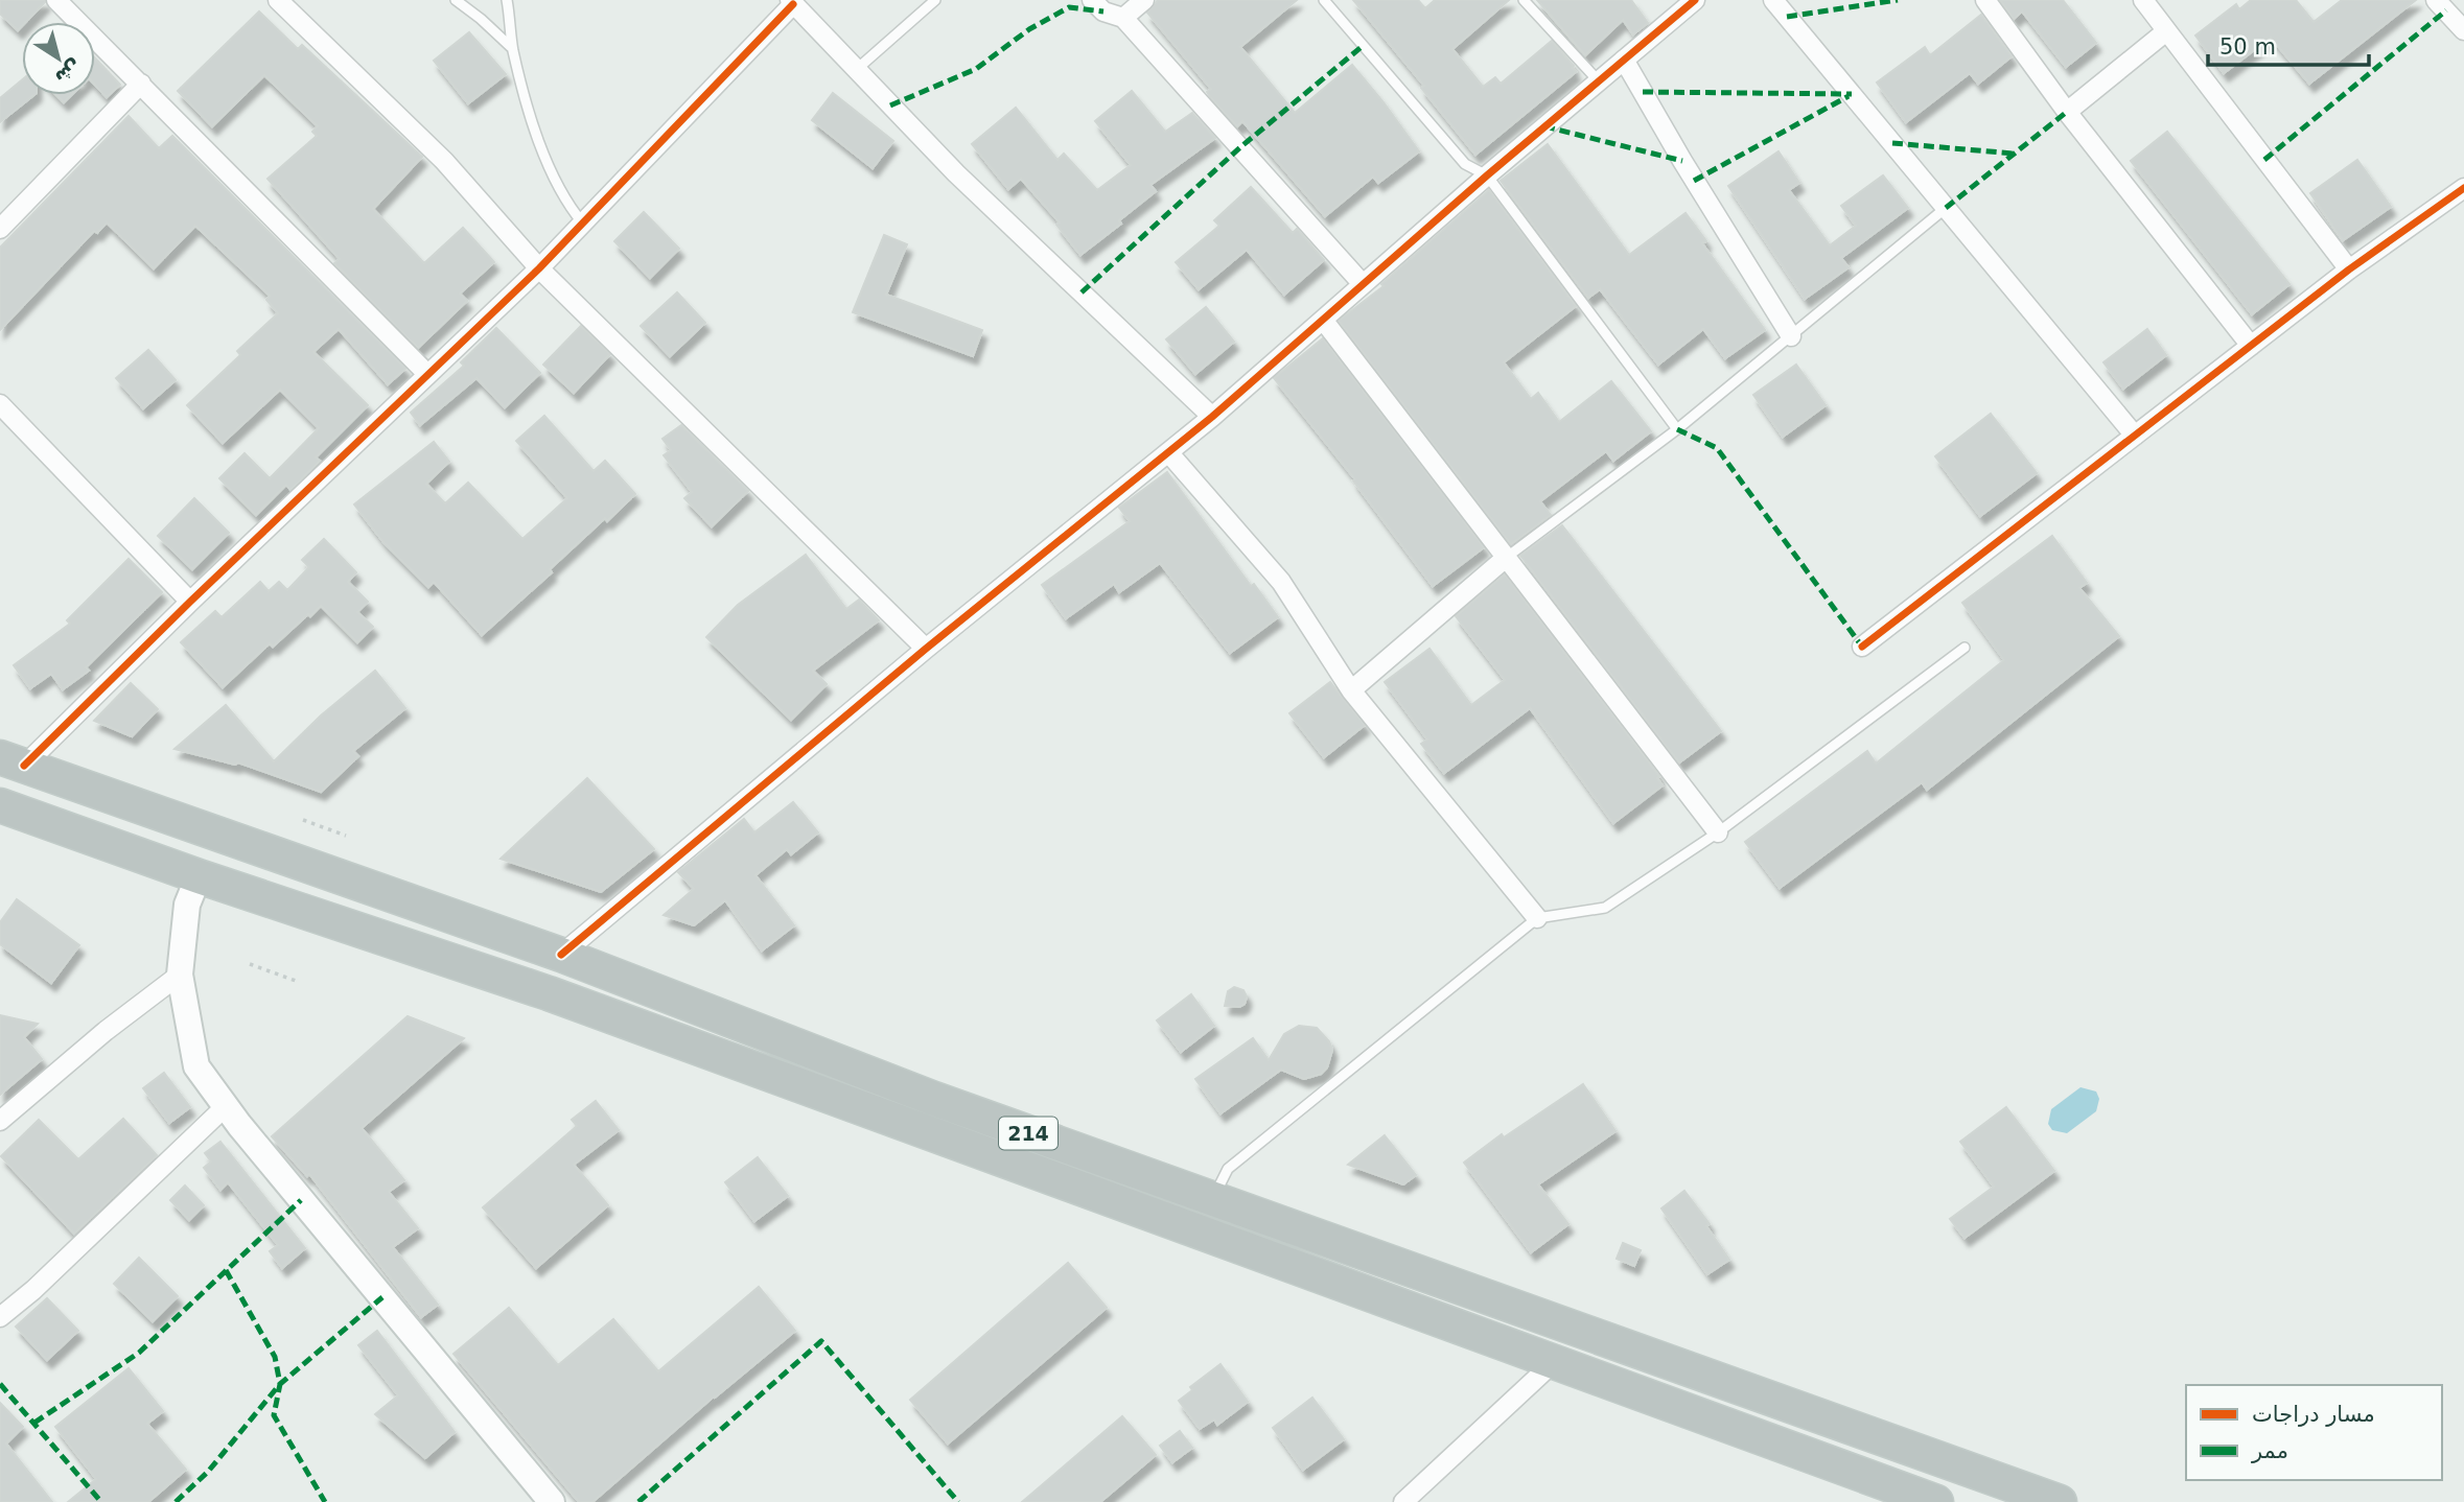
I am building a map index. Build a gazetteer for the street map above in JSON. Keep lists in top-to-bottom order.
{
  "streets": {
    "highway": ["214"]
  },
  "legend": ["مسار دراجات", "ممر"],
  "scale_bar": "50 m",
  "north": "bottom right"
}
